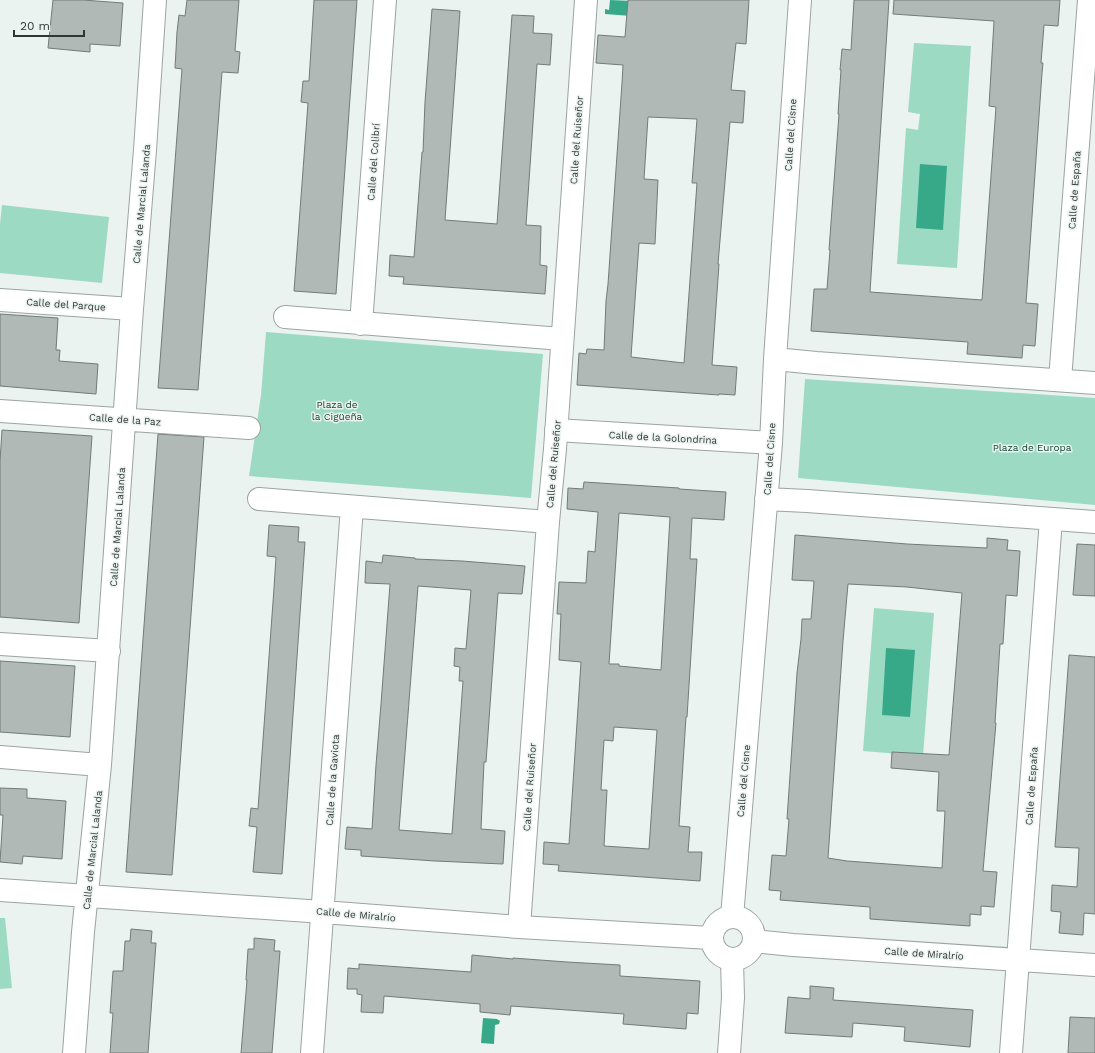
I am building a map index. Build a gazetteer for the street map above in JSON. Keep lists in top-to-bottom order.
{
  "streets": {
    "street": [
      "Calle del Cisne",
      "Calle del Ruiseñor",
      "Calle del Colibrí",
      "Calle de España",
      "Calle de Marcial Lalanda",
      "Calle del Parque",
      "Calle de la Paz",
      "Calle de la Golondrina",
      "Calle de la Gaviota",
      "Calle de Miralrío"
    ]
  },
  "crossings": [
    ["Calle del Cisne", "Calle de la Golondrina"],
    ["Calle del Cisne", "Calle de Miralrío"],
    ["Calle del Ruiseñor", "Calle de la Golondrina"],
    ["Calle del Ruiseñor", "Calle de Miralrío"],
    ["Calle de España", "Calle de Miralrío"],
    ["Calle de Marcial Lalanda", "Calle del Parque"],
    ["Calle de Marcial Lalanda", "Calle de la Paz"],
    ["Calle de Marcial Lalanda", "Calle de Miralrío"],
    ["Calle de la Gaviota", "Calle de Miralrío"]
  ],
  "parks": ["Plaza de la Cigüeña", "Plaza de Europa"],
  "scale_bar": "20 m"
}
